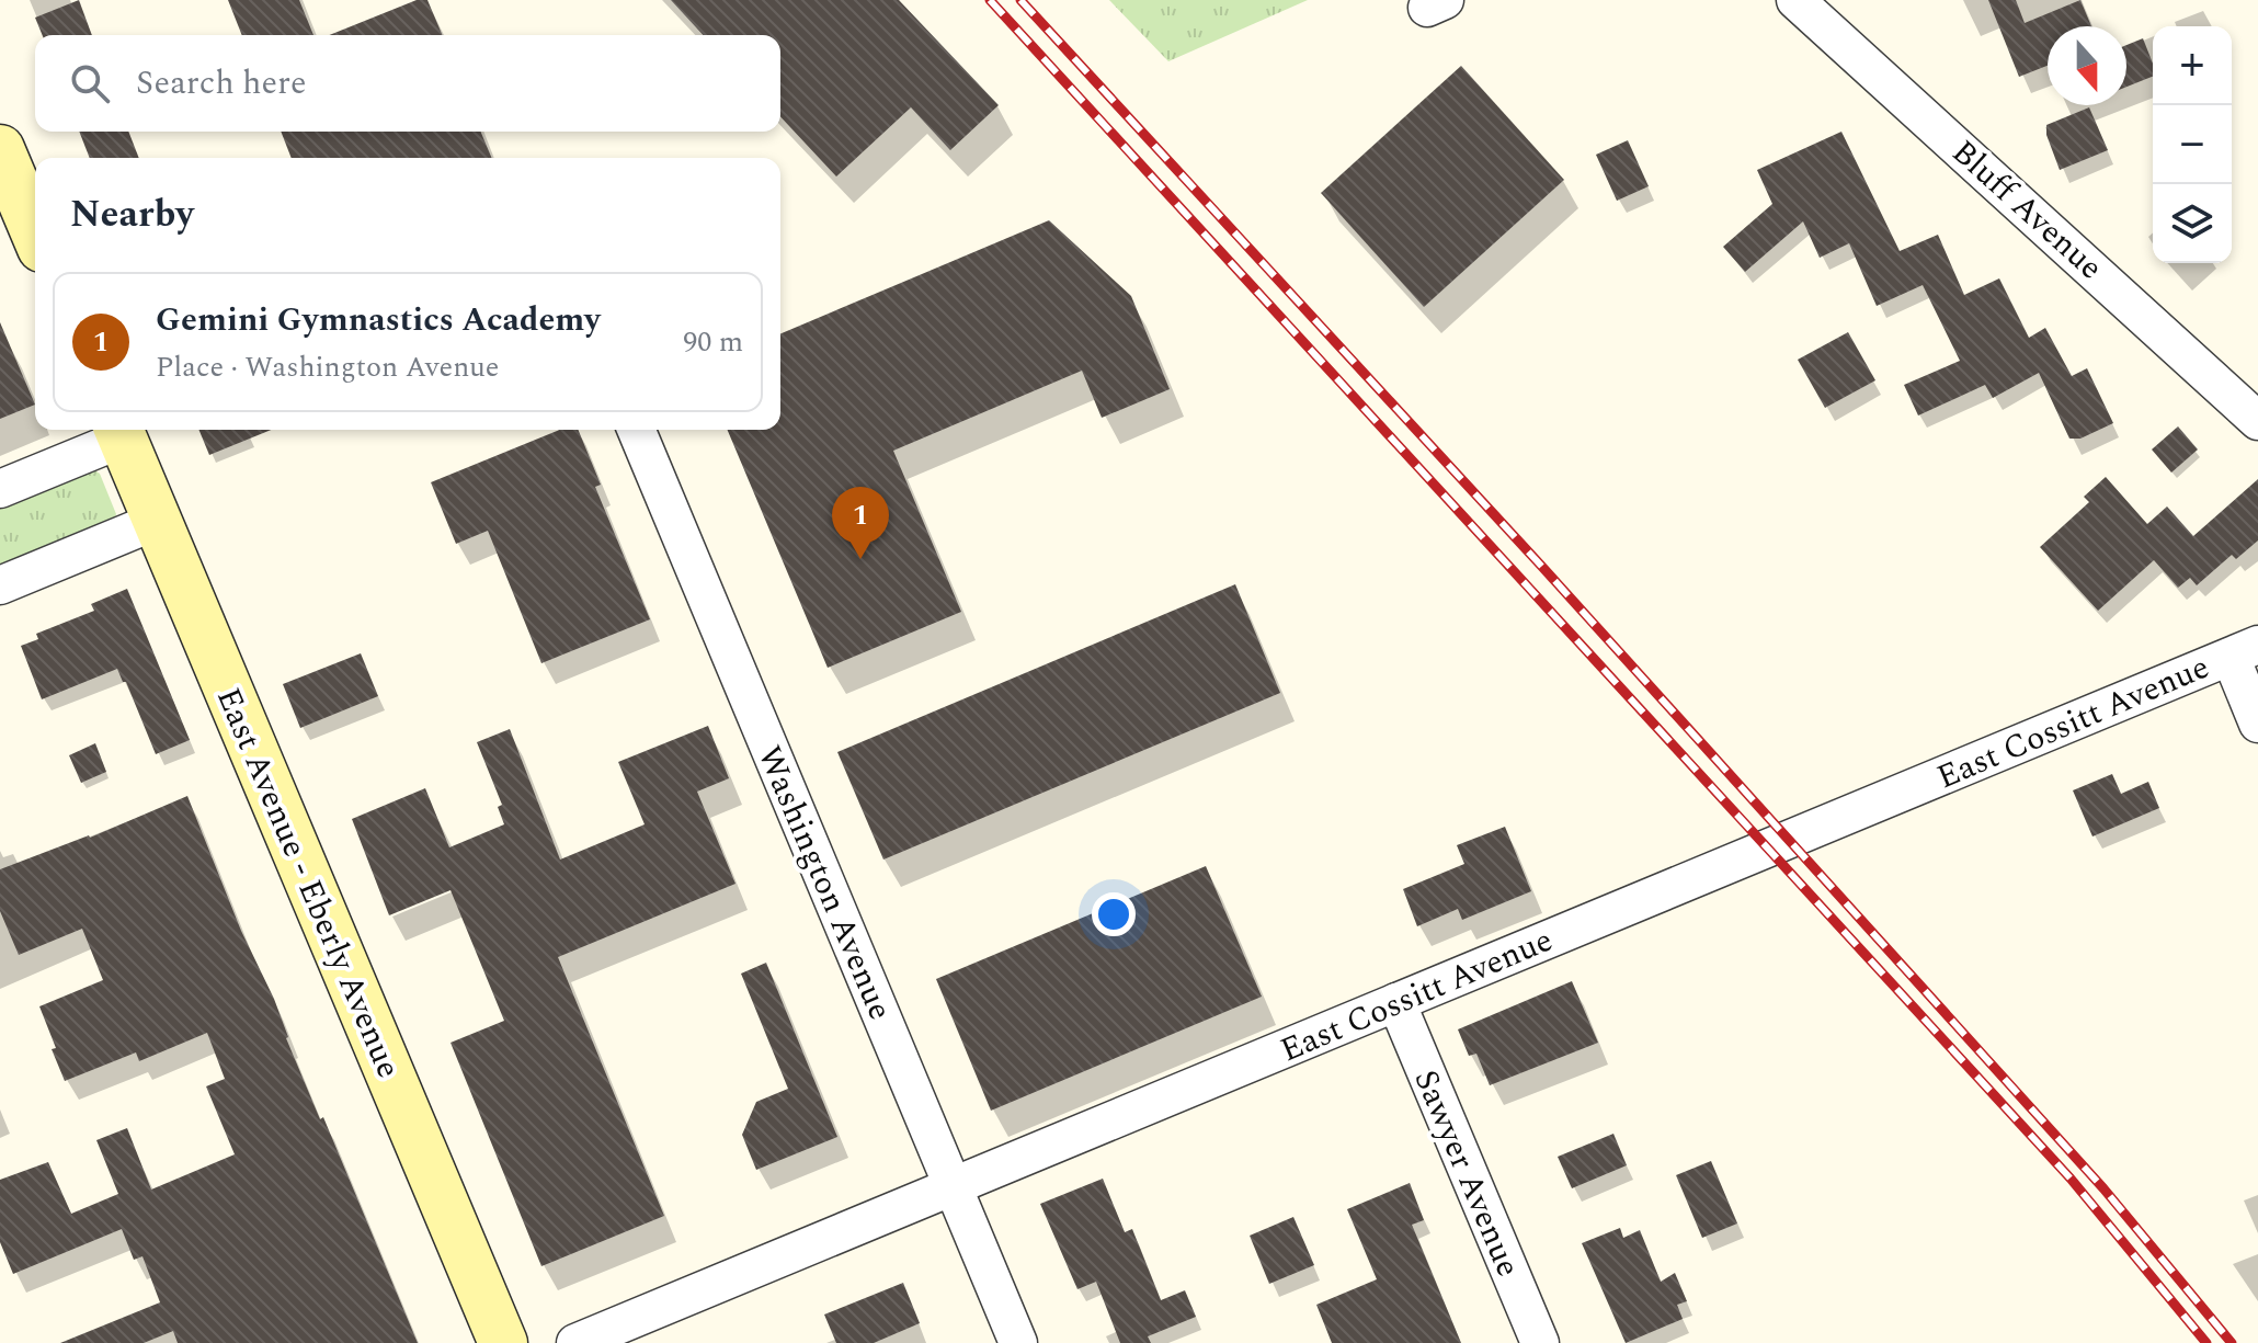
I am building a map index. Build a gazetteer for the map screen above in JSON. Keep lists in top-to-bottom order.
{
  "streets": {
    "main road": ["East Avenue - Eberly Avenue"],
    "street": [
      "Bluff Avenue",
      "East Cossitt Avenue",
      "Washington Avenue",
      "Sawyer Avenue"
    ]
  },
  "crossings": [
    ["East Cossitt Avenue", "Washington Avenue"],
    ["East Cossitt Avenue", "Sawyer Avenue"]
  ],
  "north": "bottom",
  "page": {
    "map_buttons": ["+", "−"],
    "search": "Search here",
    "heading": "Nearby",
    "list": [
      {
        "mark": "1",
        "name": "Gemini Gymnastics Academy",
        "note": "Place · Washington Avenue",
        "value": "90 m"
      }
    ],
    "pins": "1"
  }
}
